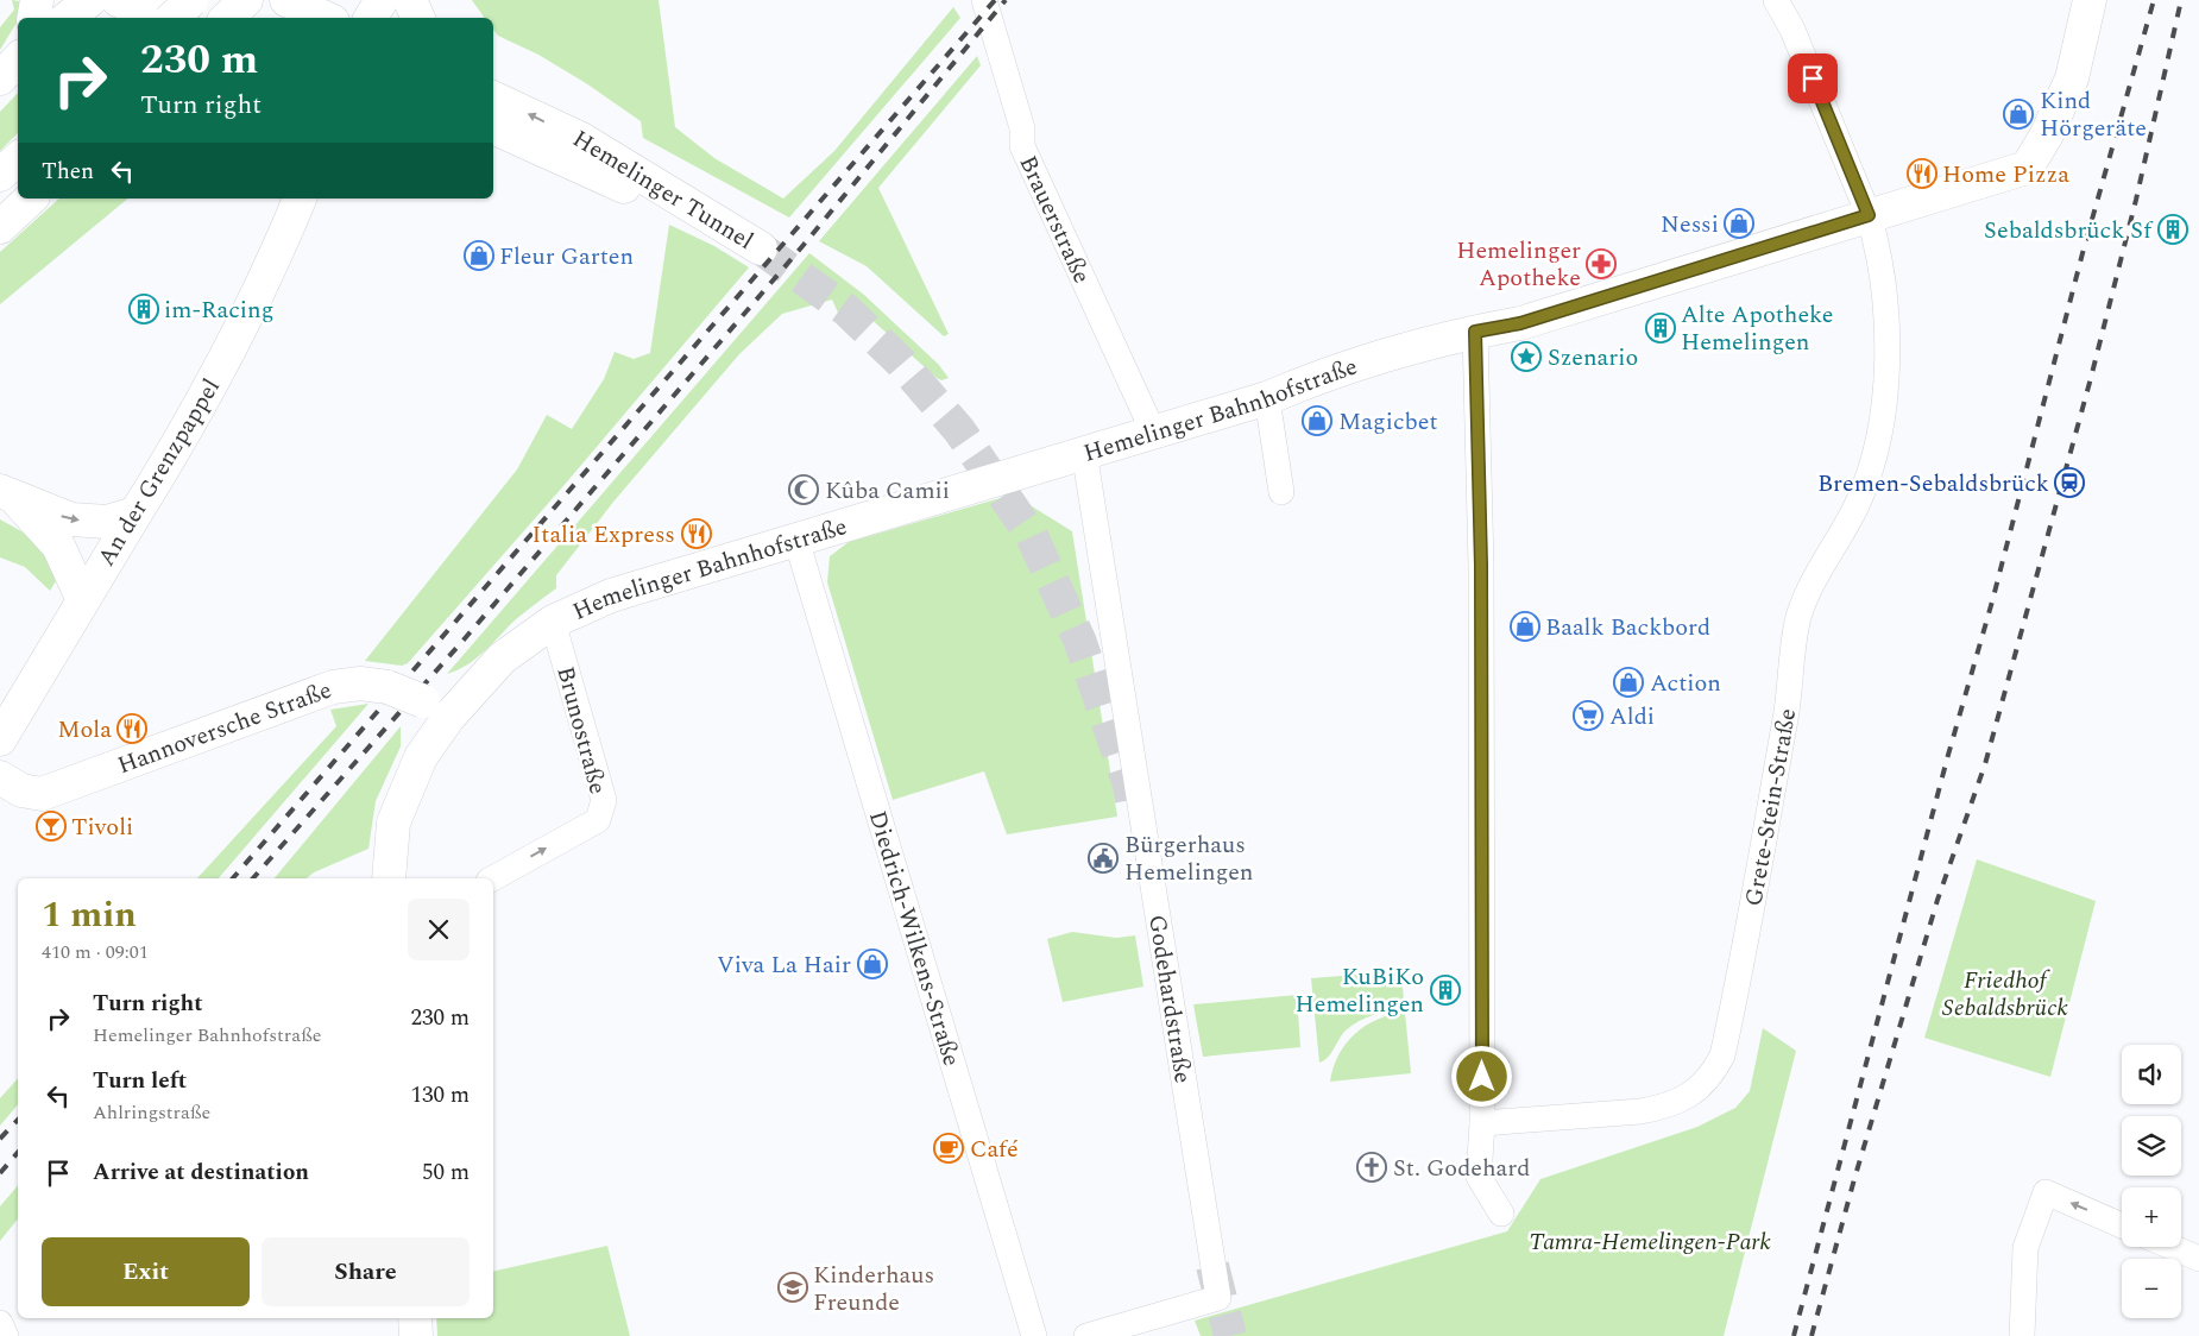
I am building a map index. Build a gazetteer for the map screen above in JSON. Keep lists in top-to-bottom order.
{
  "streets": {
    "main road": [
      "Hemelinger Tunnel",
      "Hemelinger Bahnhofstraße",
      "An der Grenzpappel",
      "Hannoversche Straße"
    ],
    "street": [
      "Brauerstraße",
      "Brunostraße",
      "Grete-Stein-Straße",
      "Diedrich-Wilkens-Straße",
      "Godehardstraße"
    ]
  },
  "crossings": [
    ["Brauerstraße", "Hemelinger Bahnhofstraße"],
    ["Hemelinger Bahnhofstraße", "Hannoversche Straße"],
    ["Hemelinger Bahnhofstraße", "Brunostraße"],
    ["Hemelinger Bahnhofstraße", "Grete-Stein-Straße"],
    ["Hemelinger Bahnhofstraße", "Diedrich-Wilkens-Straße"],
    ["Hemelinger Bahnhofstraße", "Godehardstraße"]
  ],
  "one_way": ["Brunostraße"],
  "parks": ["Friedhof Sebaldsbrück", "Tamra-Hemelingen-Park"],
  "places": {
    "shop": [
      "Kind Hörgeräte",
      "Nessi",
      "Fleur Garten",
      "Magicbet",
      "Baalk Backbord",
      "Action",
      "Viva La Hair"
    ],
    "restaurant": ["Home Pizza", "Italia Express", "Mola"],
    "building": [
      "Sebaldsbrück Sf",
      "im-Racing",
      "Alte Apotheke Hemelingen",
      "KuBiKo Hemelingen"
    ],
    "pharmacy": ["Hemelinger Apotheke"],
    "place": ["Szenario"],
    "station": ["Bremen-Sebaldsbrück"],
    "mosque": ["Kûba Camii"],
    "supermarket": ["Aldi"],
    "bar": ["Tivoli"],
    "public building": ["Bürgerhaus Hemelingen"],
    "cafe": ["Café"],
    "church": ["St. Godehard"],
    "school or university": ["Kinderhaus Freunde"]
  },
  "page": {
    "turn": ["230 m", "Turn right"],
    "then": "Then",
    "heading": ["1 min", "410 m · 09:01"],
    "list": [
      {
        "name": "Turn right",
        "note": "Hemelinger Bahnhofstraße",
        "value": "230 m"
      },
      {
        "name": "Turn left",
        "note": "Ahlringstraße",
        "value": "130 m"
      },
      {
        "name": "Arrive at destination",
        "value": "50 m"
      }
    ],
    "map_buttons": ["+", "−"],
    "buttons": ["Exit", "Share"]
  }
}
